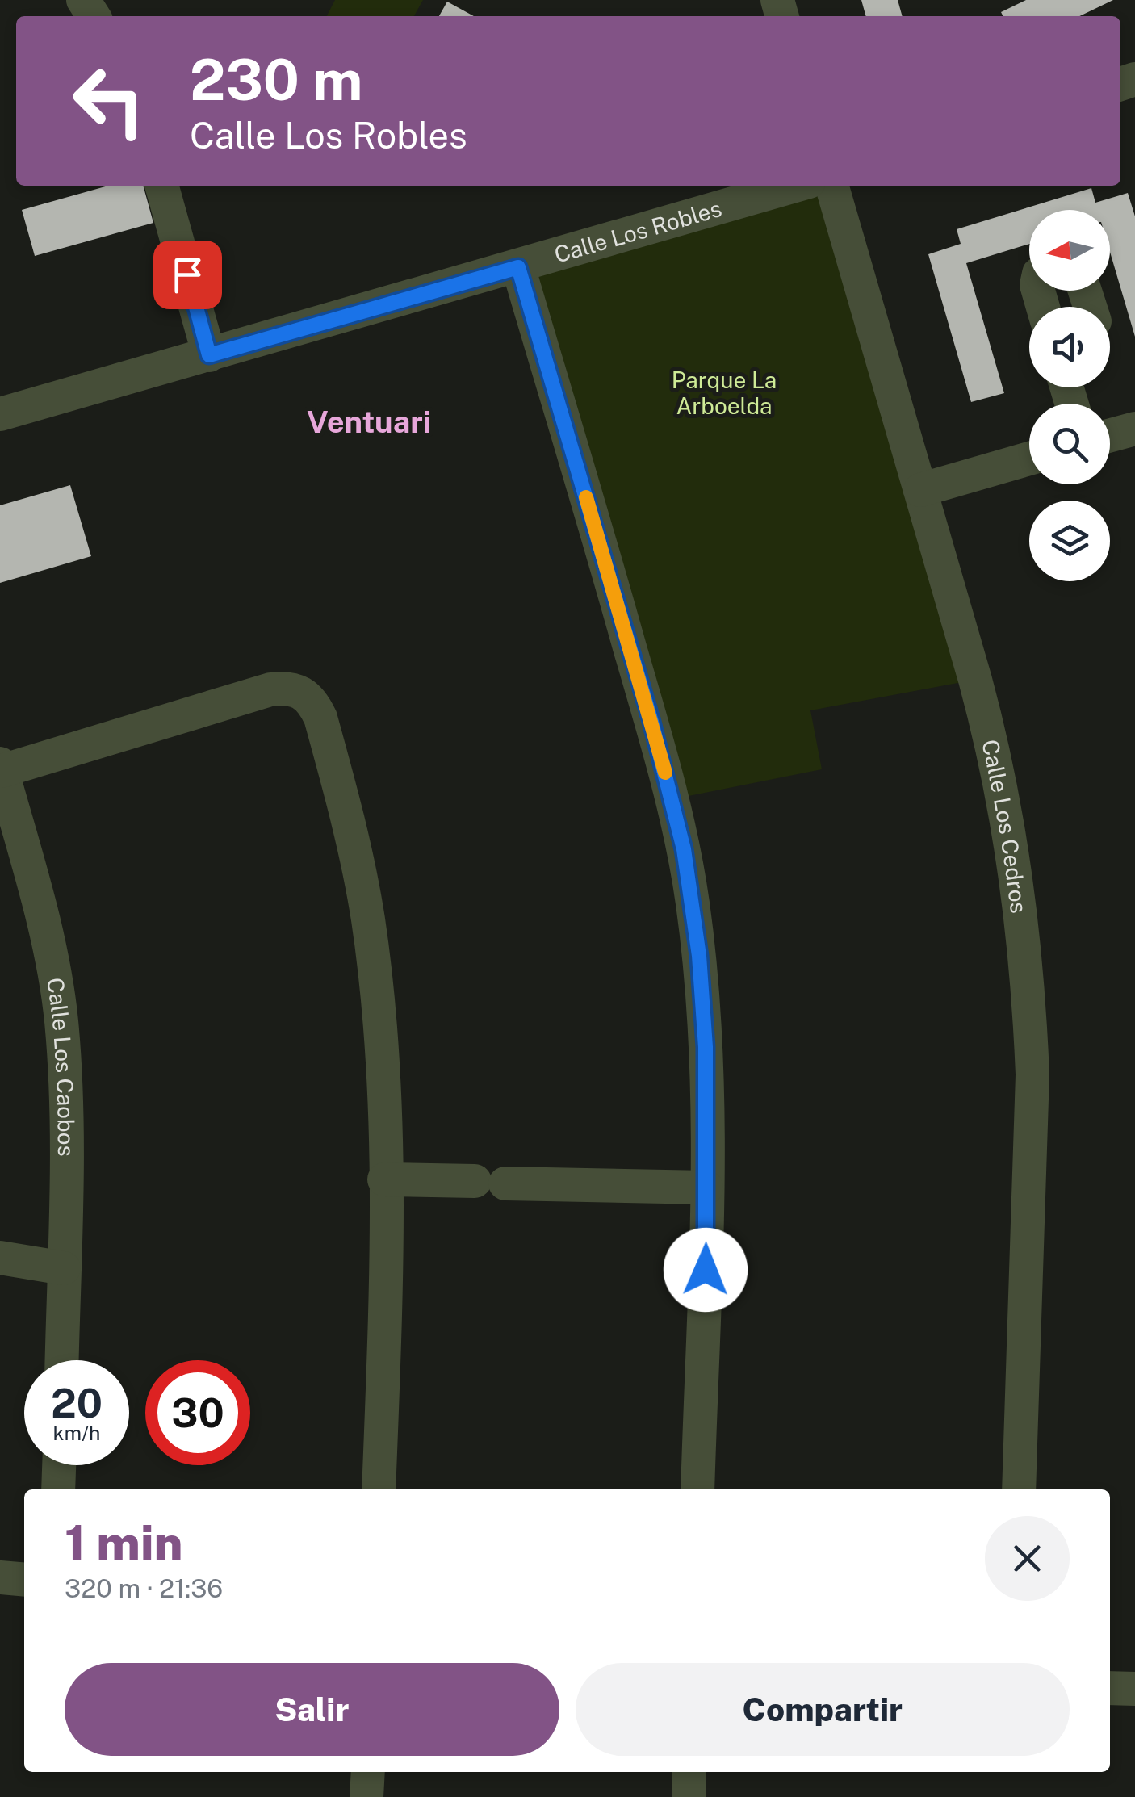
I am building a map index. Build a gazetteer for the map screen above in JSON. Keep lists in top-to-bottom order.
{
  "streets": {
    "street": ["Calle Los Robles", "Calle Los Cedros", "Calle Los Caobos"]
  },
  "districts": ["Ventuari"],
  "parks": ["Parque La Arboelda"],
  "north": "left",
  "page": {
    "turn": ["230 m", "Calle Los Robles"],
    "speed": "20 km/h",
    "limit": "30",
    "heading": ["1 min", "320 m · 21:36"],
    "buttons": ["Salir", "Compartir"]
  }
}
